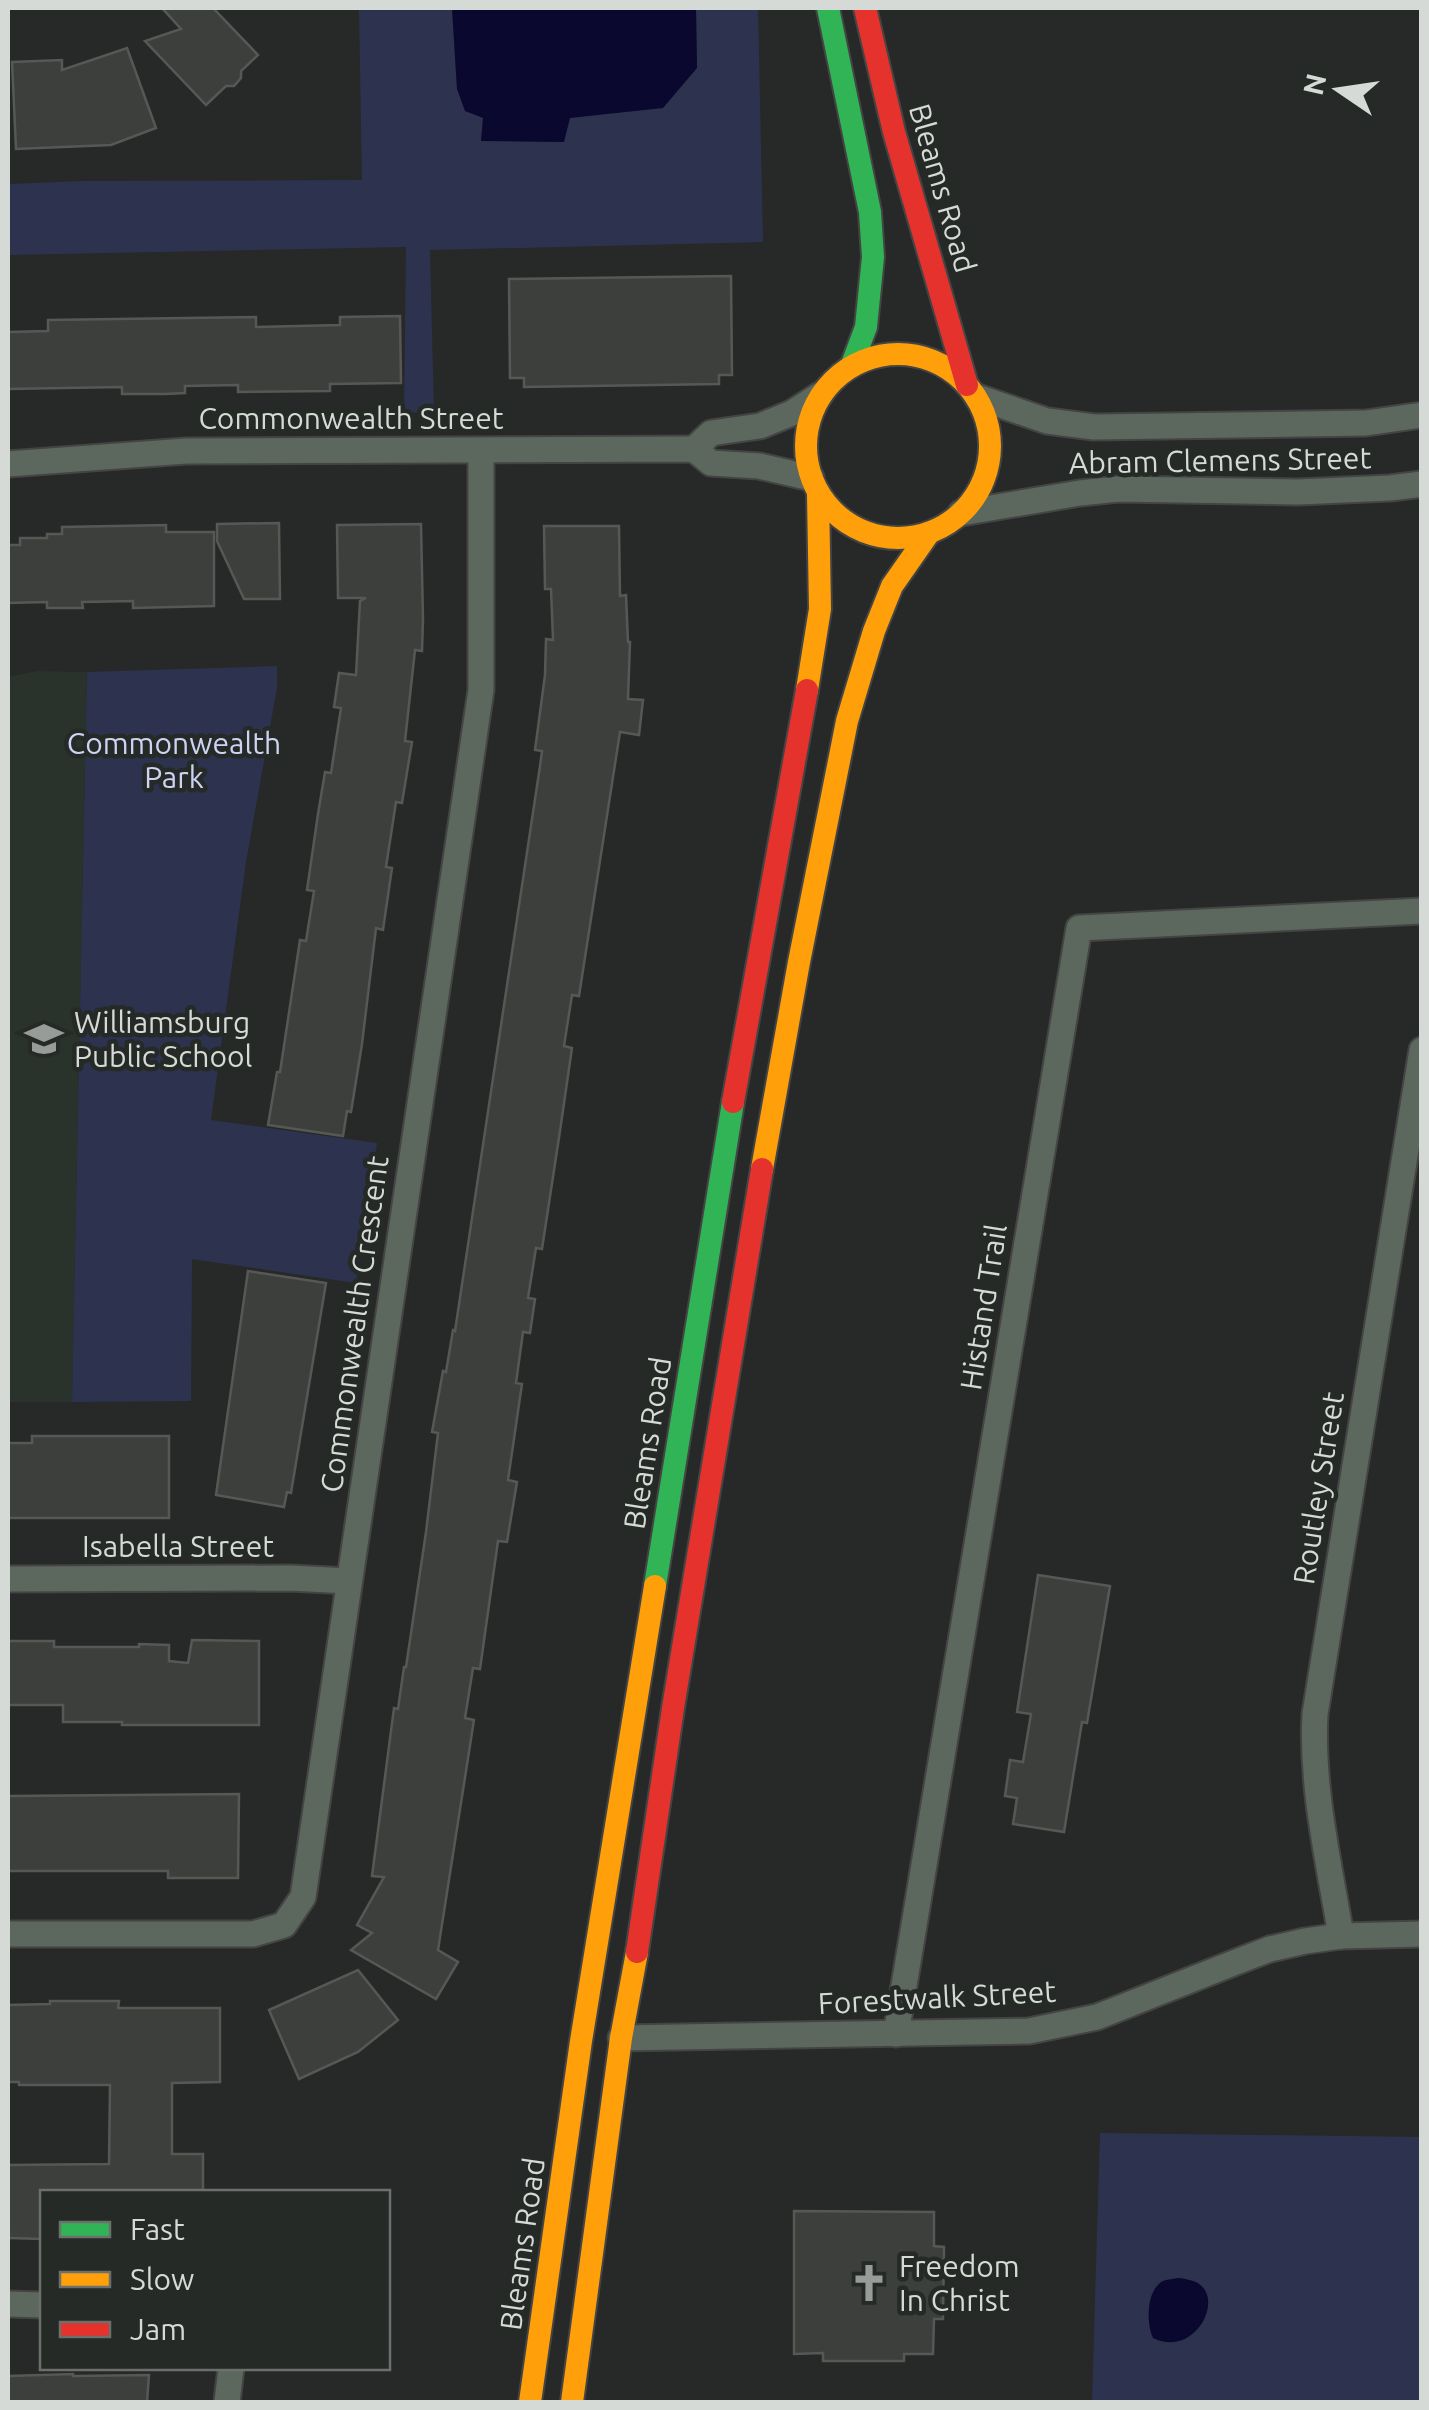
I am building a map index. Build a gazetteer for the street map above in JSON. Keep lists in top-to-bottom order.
{
  "streets": {
    "main road": ["Bleams Road"],
    "street": [
      "Commonwealth Street",
      "Abram Clemens Street",
      "Histand Trail",
      "Commonwealth Crescent",
      "Routley Street",
      "Isabella Street",
      "Forestwalk Street"
    ]
  },
  "crossings": [
    ["Bleams Road", "Commonwealth Street"],
    ["Bleams Road", "Abram Clemens Street"],
    ["Commonwealth Street", "Abram Clemens Street"],
    ["Commonwealth Street", "Commonwealth Crescent"],
    ["Histand Trail", "Forestwalk Street"],
    ["Commonwealth Crescent", "Isabella Street"],
    ["Routley Street", "Forestwalk Street"]
  ],
  "parks": ["Commonwealth Park"],
  "places": {
    "school or university": ["Williamsburg Public School"],
    "church": ["Freedom In Christ"]
  },
  "legend": ["Fast", "Slow", "Jam"],
  "north": "left"
}
